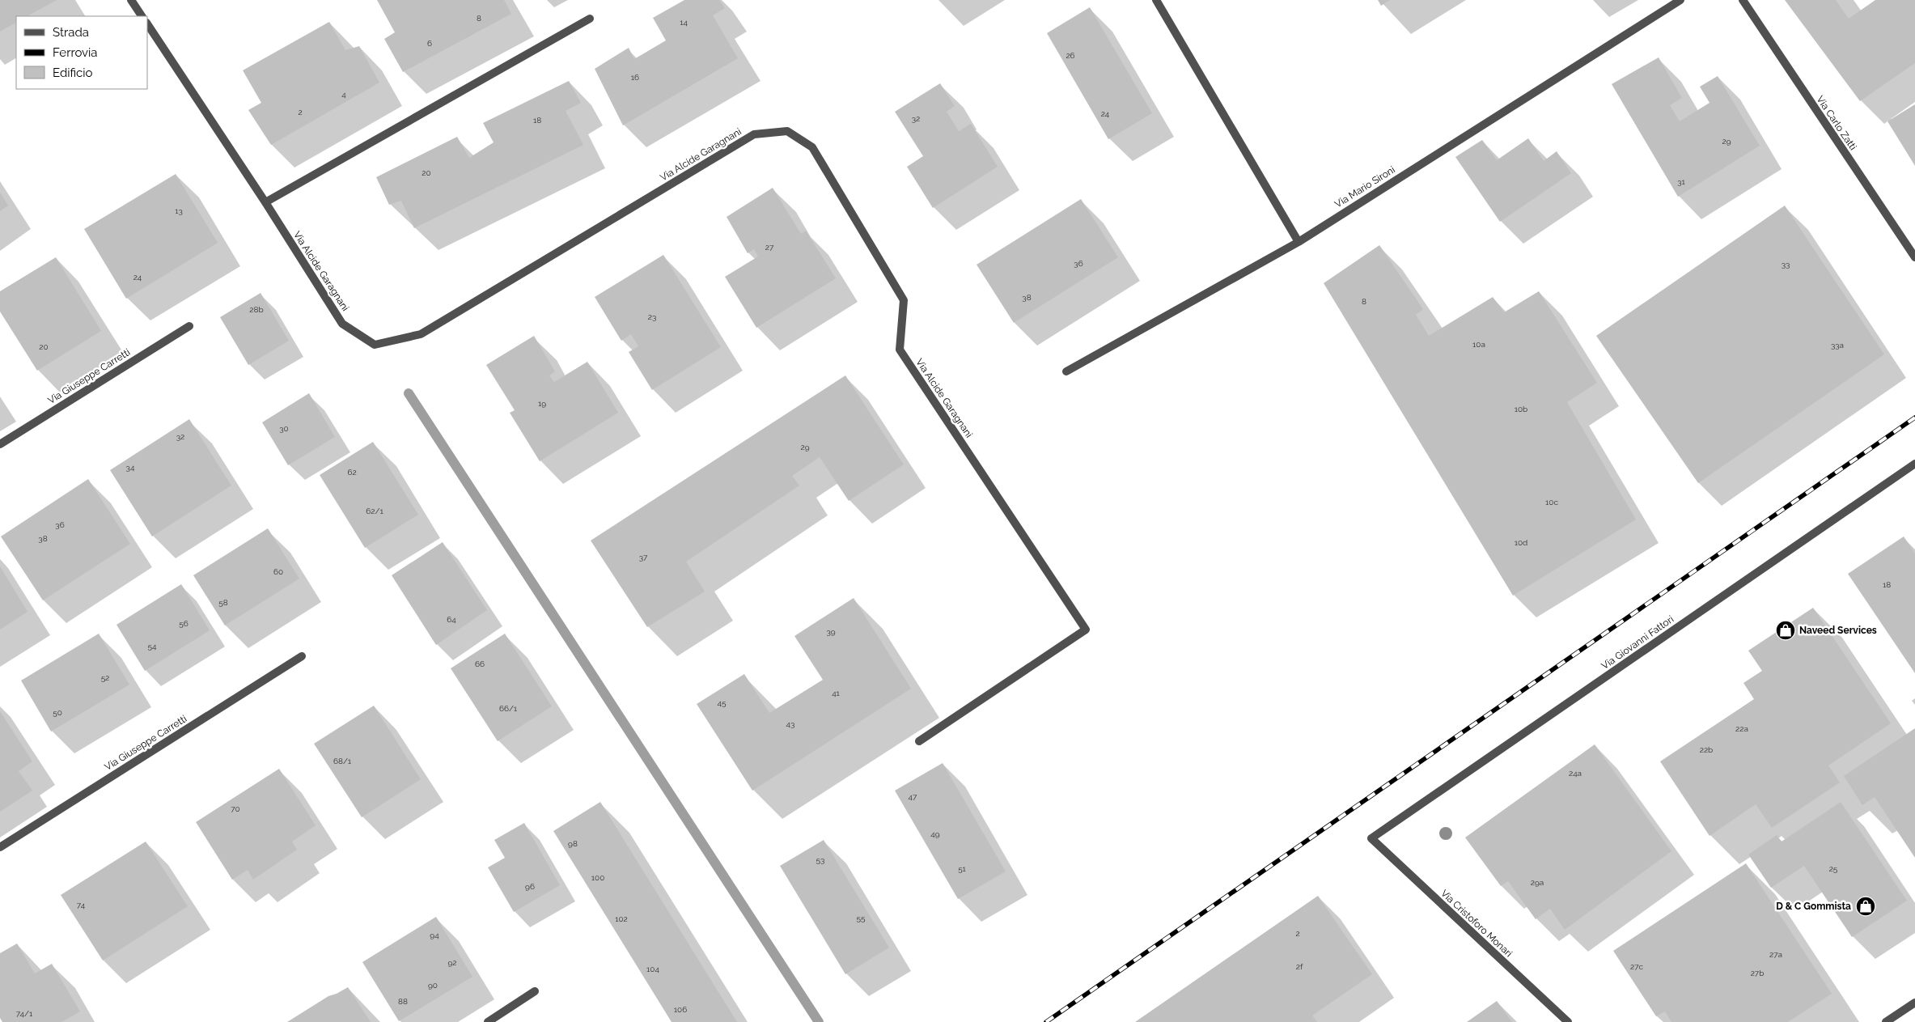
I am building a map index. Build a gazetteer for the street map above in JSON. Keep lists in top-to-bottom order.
{
  "streets": {
    "street": [
      "Via Carlo Zatti",
      "Via Alcide Garagnani",
      "Via Mario Sironi",
      "Via Giuseppe Carretti",
      "Via Giovanni Fattori",
      "Via Cristoforo Monari"
    ]
  },
  "crossings": [
    ["Via Giovanni Fattori", "Via Cristoforo Monari"]
  ],
  "places": {
    "shop": ["Naveed Services", "D & C Gommista"]
  },
  "house_numbers": [
    "8",
    "14",
    "6",
    "26",
    "16",
    "4",
    "2",
    "24",
    "32",
    "18",
    "29",
    "20",
    "31",
    "13",
    "27",
    "36",
    "33",
    "24",
    "38",
    "8",
    "28b",
    "23",
    "10a",
    "33a",
    "20",
    "19",
    "10b",
    "30",
    "32",
    "29",
    "34",
    "62",
    "10c",
    "62/1",
    "36",
    "38",
    "10d",
    "37",
    "60",
    "18",
    "58",
    "64",
    "56",
    "39",
    "54",
    "66",
    "52",
    "41",
    "45",
    "66/1",
    "50",
    "43",
    "22a",
    "22b",
    "68/1",
    "24a",
    "47",
    "70",
    "49",
    "98",
    "53",
    "51",
    "25",
    "100",
    "29a",
    "96",
    "74",
    "55",
    "102",
    "2",
    "94",
    "27a",
    "92",
    "2f",
    "27c",
    "104",
    "27b",
    "90",
    "88",
    "106",
    "74/1"
  ],
  "legend": ["Strada", "Ferrovia", "Edificio"]
}
